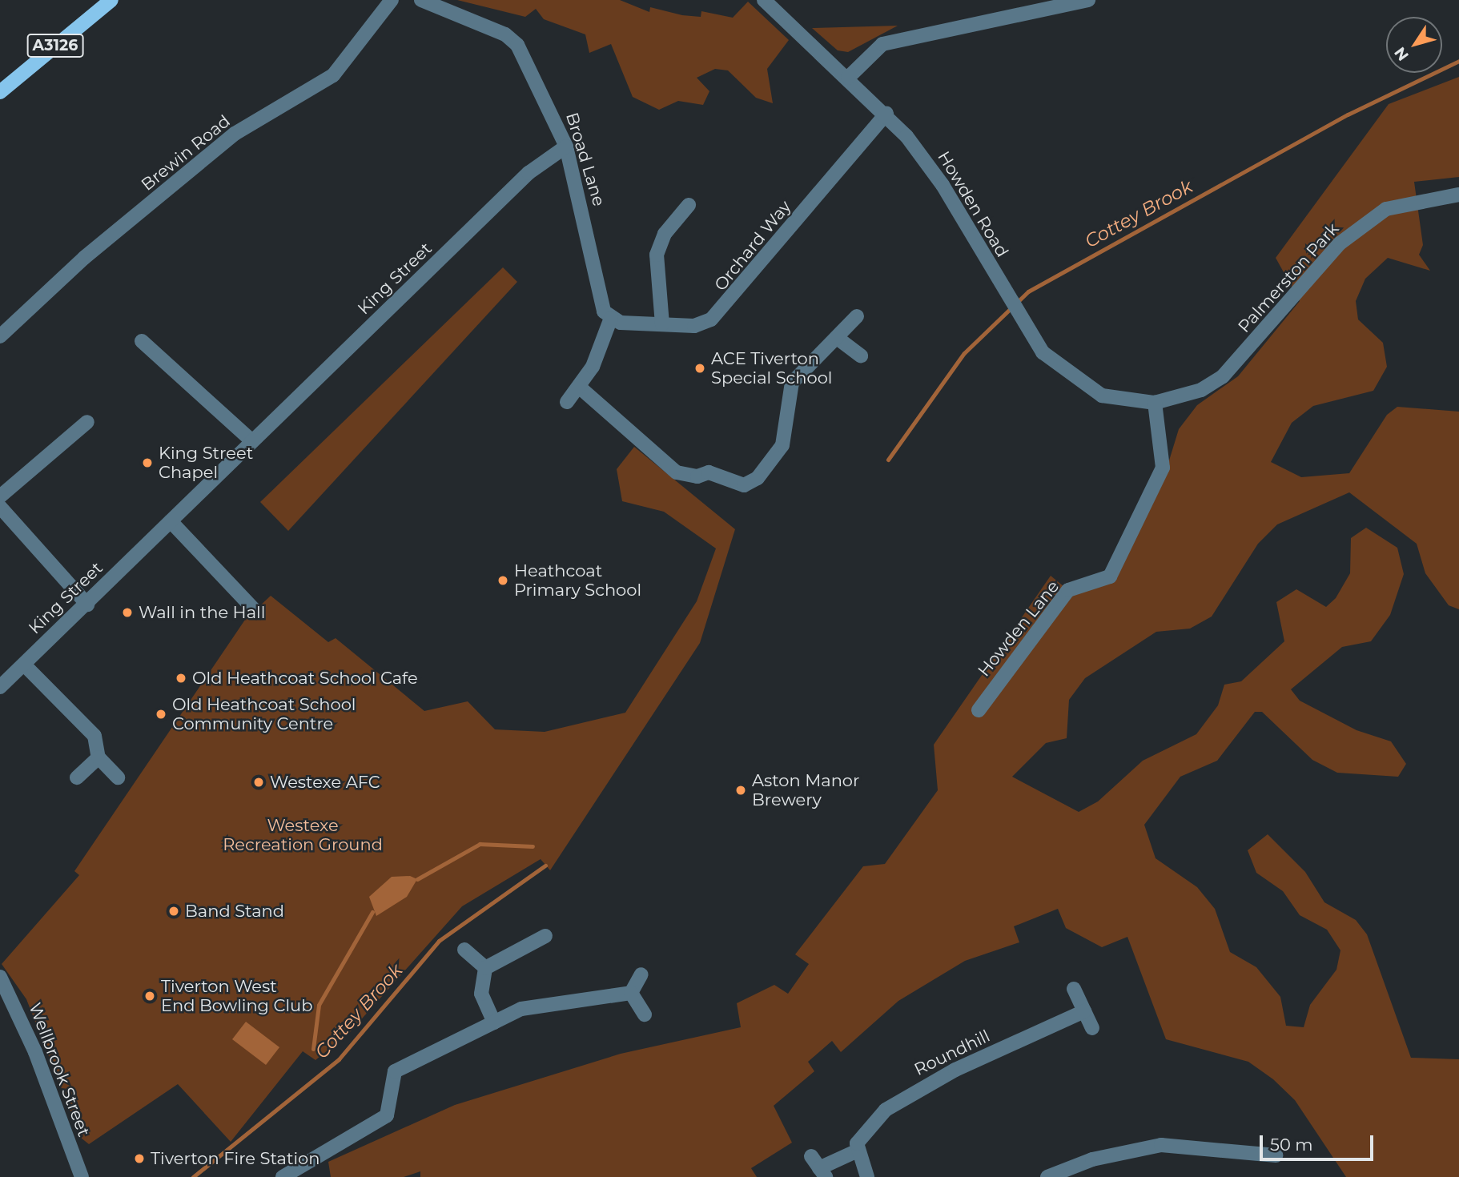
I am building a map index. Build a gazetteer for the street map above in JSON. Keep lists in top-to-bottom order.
{
  "streets": {
    "main road": ["A3126"],
    "street": [
      "Brewin Road",
      "Broad Lane",
      "Howden Road",
      "Orchard Way",
      "Palmerston Park",
      "King Street",
      "Howden Lane",
      "Roundhill",
      "Wellbrook Street"
    ]
  },
  "crossings": [
    ["Broad Lane", "Orchard Way"],
    ["Broad Lane", "King Street"],
    ["Howden Road", "Orchard Way"],
    ["Howden Road", "Palmerston Park"],
    ["Howden Road", "Howden Lane"],
    ["Palmerston Park", "Howden Lane"]
  ],
  "water": ["Cottey Brook"],
  "parks": ["Westexe Recreation Ground"],
  "places": [
    "ACE Tiverton Special School",
    "King Street Chapel",
    "Heathcoat Primary School",
    "Wall in the Hall",
    "Old Heathcoat School Cafe",
    "Old Heathcoat School Community Centre",
    "Westexe AFC",
    "Aston Manor Brewery",
    "Band Stand",
    "Tiverton West End Bowling Club",
    "Tiverton Fire Station"
  ],
  "scale_bar": "50 m",
  "north": "bottom left"
}
